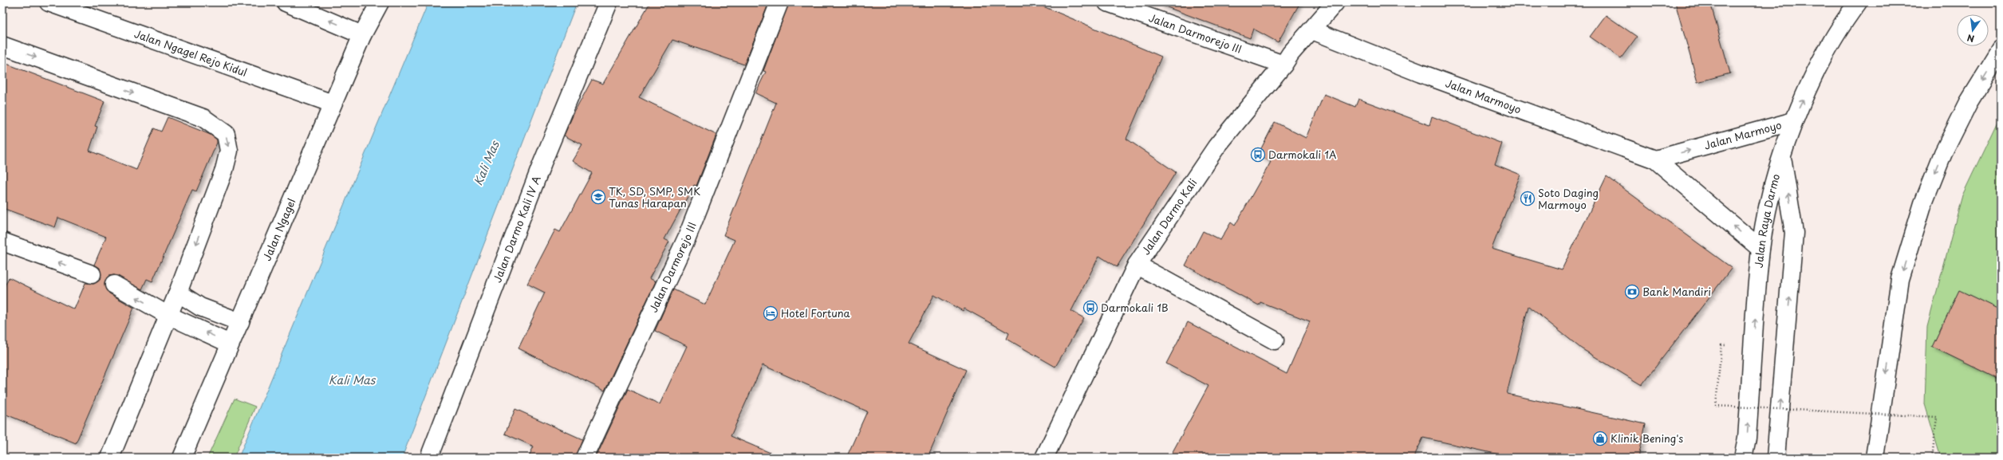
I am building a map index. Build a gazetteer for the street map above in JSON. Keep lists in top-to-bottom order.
{
  "streets": {
    "main road": [
      "Jalan Darmorejo III",
      "Jalan Ngagel Rejo Kidul",
      "Jalan Marmoyo",
      "Jalan Darmo Kali",
      "Jalan Raya Darmo",
      "Jalan Darmo Kali IV A",
      "Jalan Ngagel"
    ]
  },
  "crossings": [
    ["Jalan Darmorejo III", "Jalan Darmo Kali"],
    ["Jalan Ngagel Rejo Kidul", "Jalan Ngagel"],
    ["Jalan Marmoyo", "Jalan Darmo Kali"],
    ["Jalan Marmoyo", "Jalan Raya Darmo"]
  ],
  "water": ["Kali Mas"],
  "places": {
    "bus stop": ["Darmokali 1A", "Darmokali 1B"],
    "school or university": ["TK, SD, SMP, SMK Tunas Harapan"],
    "restaurant": ["Soto Daging Marmoyo"],
    "bank": ["Bank Mandiri"],
    "hotel": ["Hotel Fortuna"],
    "shop": ["Klinik Bening's"]
  },
  "north": "bottom"
}
